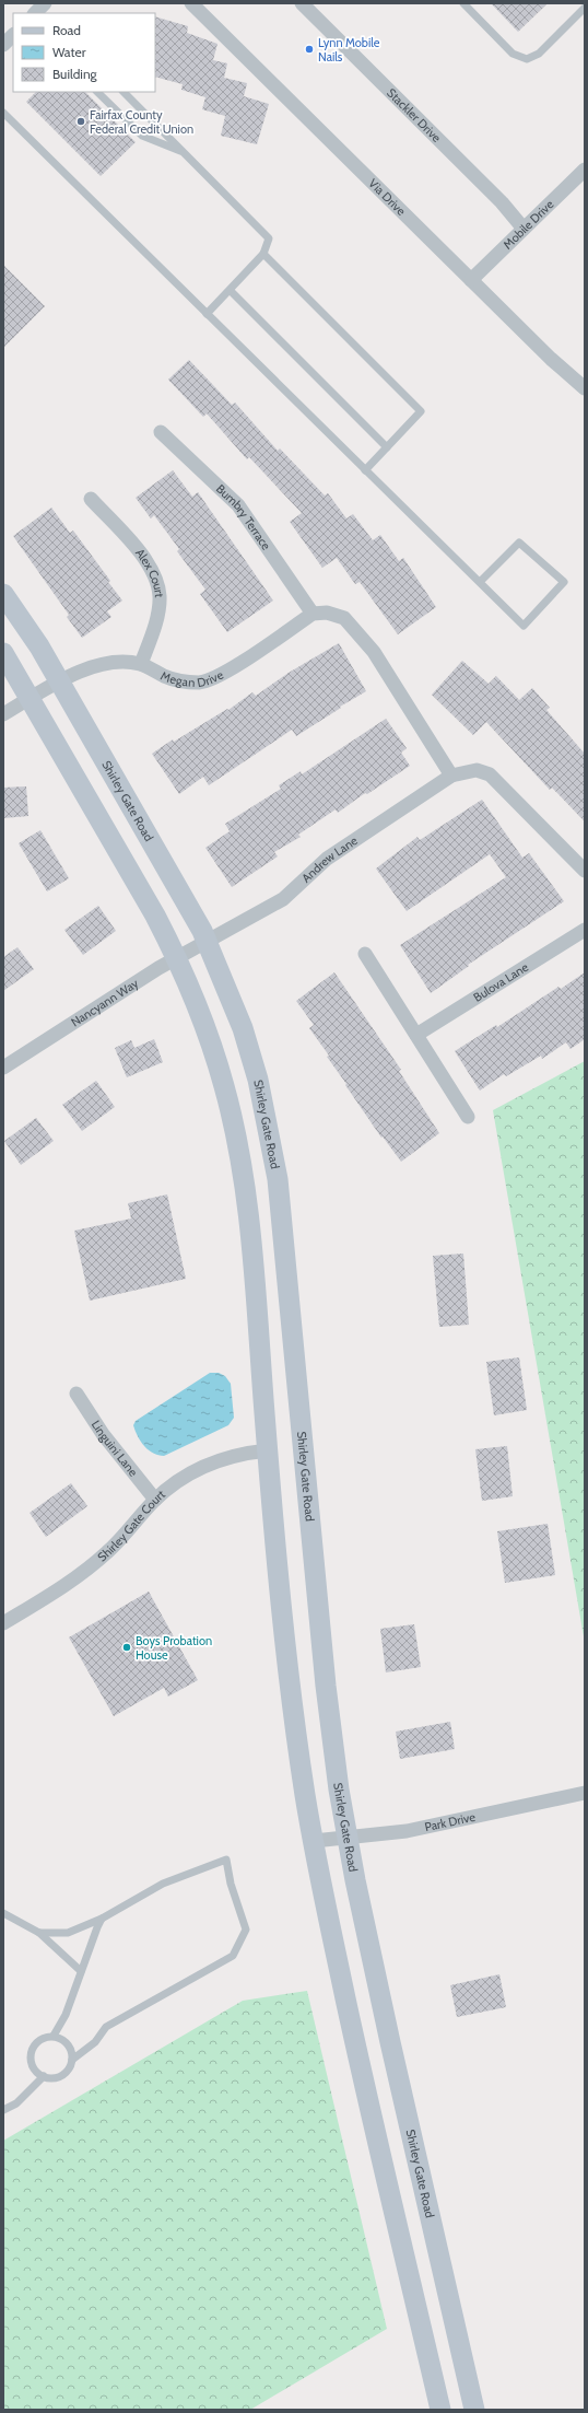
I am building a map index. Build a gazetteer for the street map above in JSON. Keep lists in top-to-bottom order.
{
  "streets": {
    "main road": ["Shirley Gate Road"],
    "street": [
      "Stackler Drive",
      "Via Drive",
      "Mobile Drive",
      "Bumbry Terrace",
      "Alex Court",
      "Megan Drive",
      "Andrew Lane",
      "Bulova Lane",
      "Nancyann Way",
      "Linguini Lane",
      "Shirley Gate Court",
      "Park Drive"
    ]
  },
  "crossings": [
    ["Stackler Drive", "Mobile Drive"],
    ["Via Drive", "Mobile Drive"],
    ["Bumbry Terrace", "Megan Drive"],
    ["Alex Court", "Megan Drive"],
    ["Megan Drive", "Shirley Gate Road"],
    ["Shirley Gate Road", "Andrew Lane"],
    ["Shirley Gate Road", "Nancyann Way"],
    ["Shirley Gate Road", "Park Drive"],
    ["Andrew Lane", "Nancyann Way"],
    ["Linguini Lane", "Shirley Gate Court"]
  ],
  "places": ["Lynn Mobile Nails", "Fairfax County Federal Credit Union", "Boys Probation House"],
  "legend": ["Road", "Water", "Building"]
}
